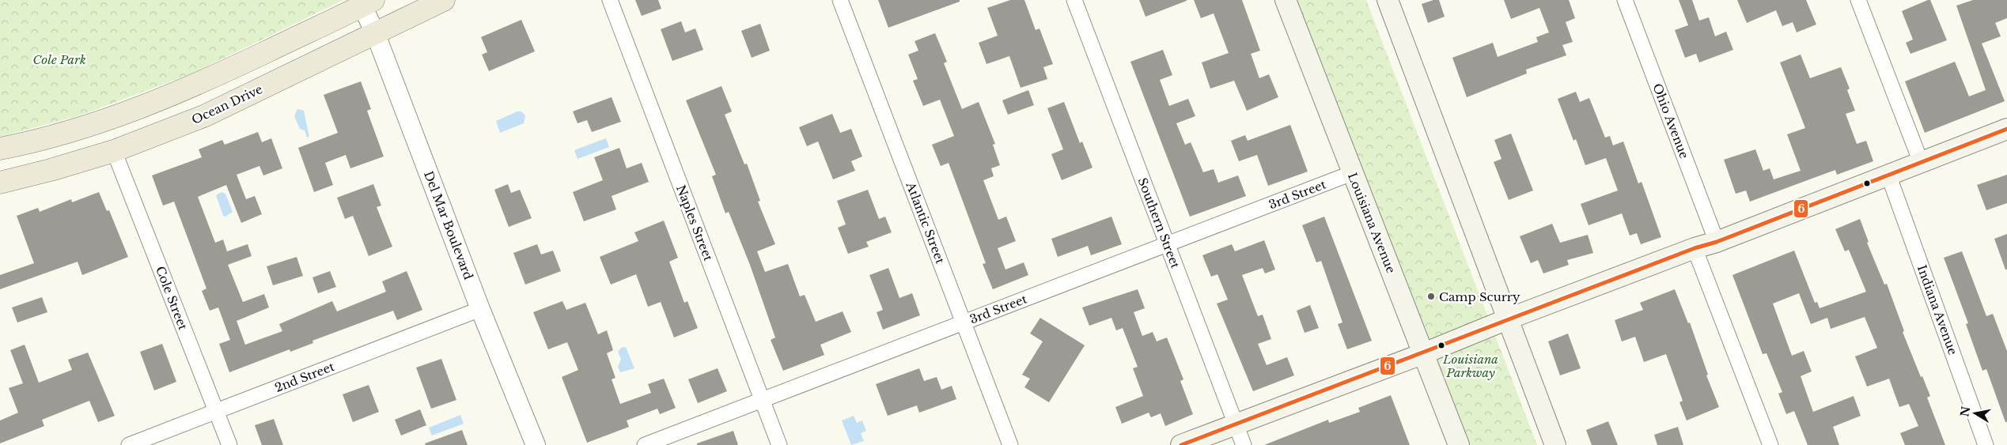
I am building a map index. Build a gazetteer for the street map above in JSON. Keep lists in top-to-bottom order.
{
  "streets": {
    "main road": ["Ocean Drive", "Louisiana Avenue"],
    "street": [
      "Ohio Avenue",
      "3rd Street",
      "Naples Street",
      "Atlantic Street",
      "Southern Street",
      "Del Mar Boulevard",
      "Cole Street",
      "Indiana Avenue",
      "2nd Street"
    ]
  },
  "crossings": [
    ["Ocean Drive", "Del Mar Boulevard"],
    ["Ocean Drive", "Cole Street"],
    ["3rd Street", "Naples Street"],
    ["3rd Street", "Atlantic Street"],
    ["3rd Street", "Southern Street"],
    ["3rd Street", "Louisiana Avenue"],
    ["Del Mar Boulevard", "2nd Street"],
    ["Cole Street", "2nd Street"]
  ],
  "parks": ["Cole Park", "Louisiana Parkway"],
  "places": ["Camp Scurry"],
  "lines": ["transit line 6"],
  "north": "left"
}
